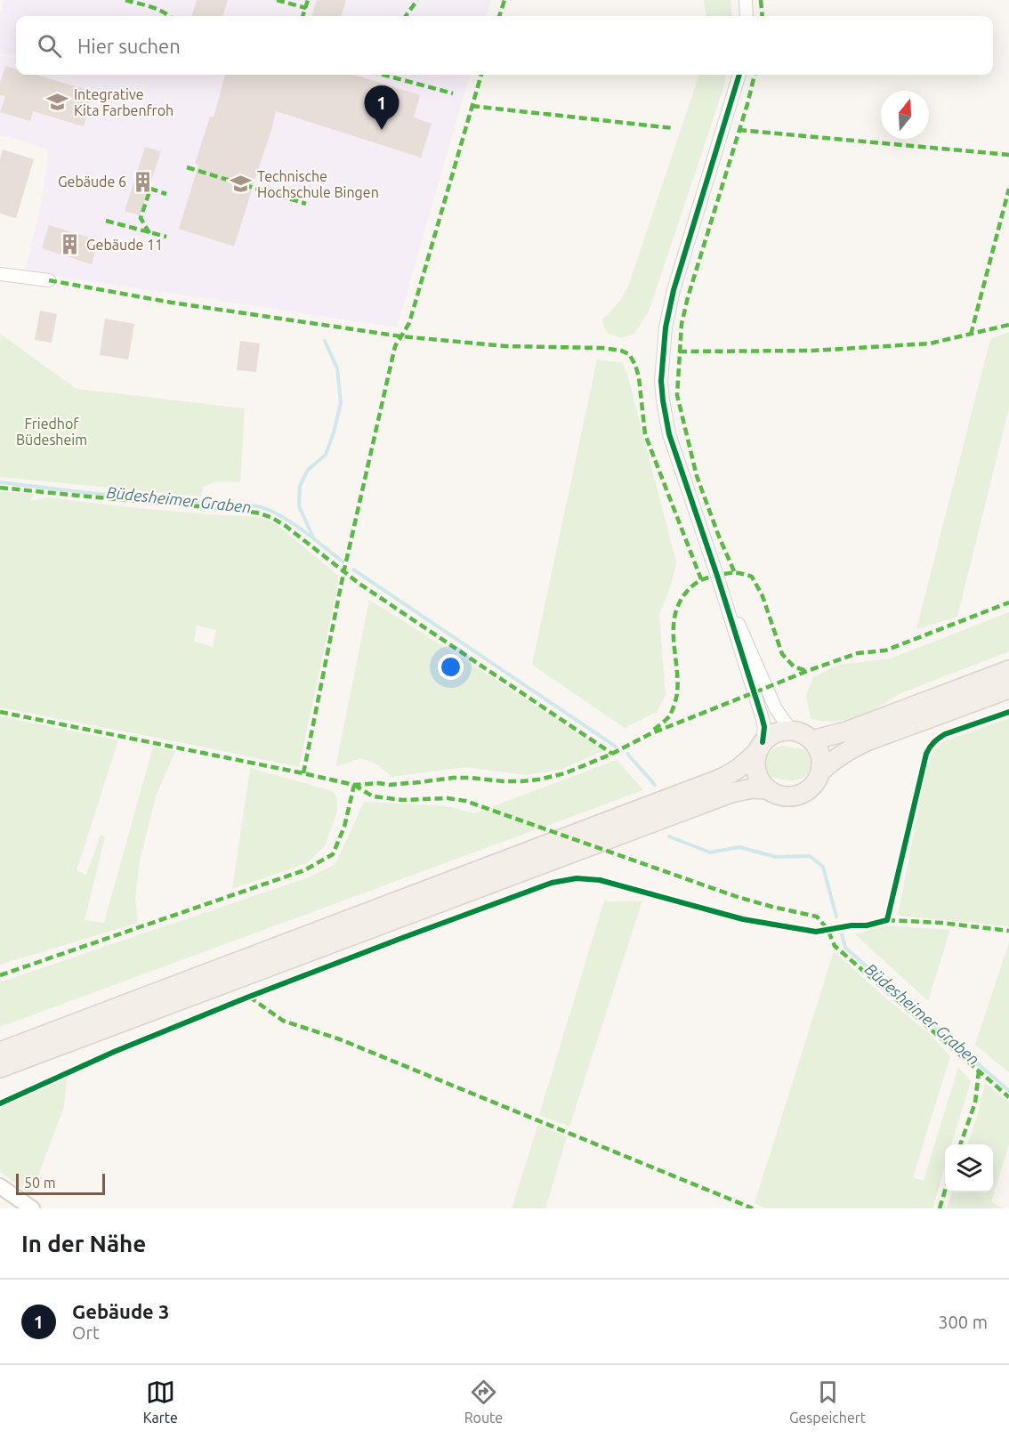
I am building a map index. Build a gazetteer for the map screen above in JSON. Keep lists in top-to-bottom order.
{
  "water": ["Büdesheimer Graben"],
  "parks": ["Friedhof Büdesheim"],
  "places": {
    "school or university": ["Integrative Kita Farbenfroh", "Technische Hochschule Bingen"],
    "building": ["Gebäude 6", "Gebäude 11"]
  },
  "scale_bar": "50 m",
  "north": "top",
  "page": {
    "search": "Hier suchen",
    "pins": "1",
    "scale": "50 m",
    "heading": "In der Nähe",
    "list": [
      {
        "mark": "1",
        "name": "Gebäude 3",
        "note": "Ort",
        "value": "300 m"
      }
    ],
    "nav": ["Karte", "Route", "Gespeichert"]
  }
}
